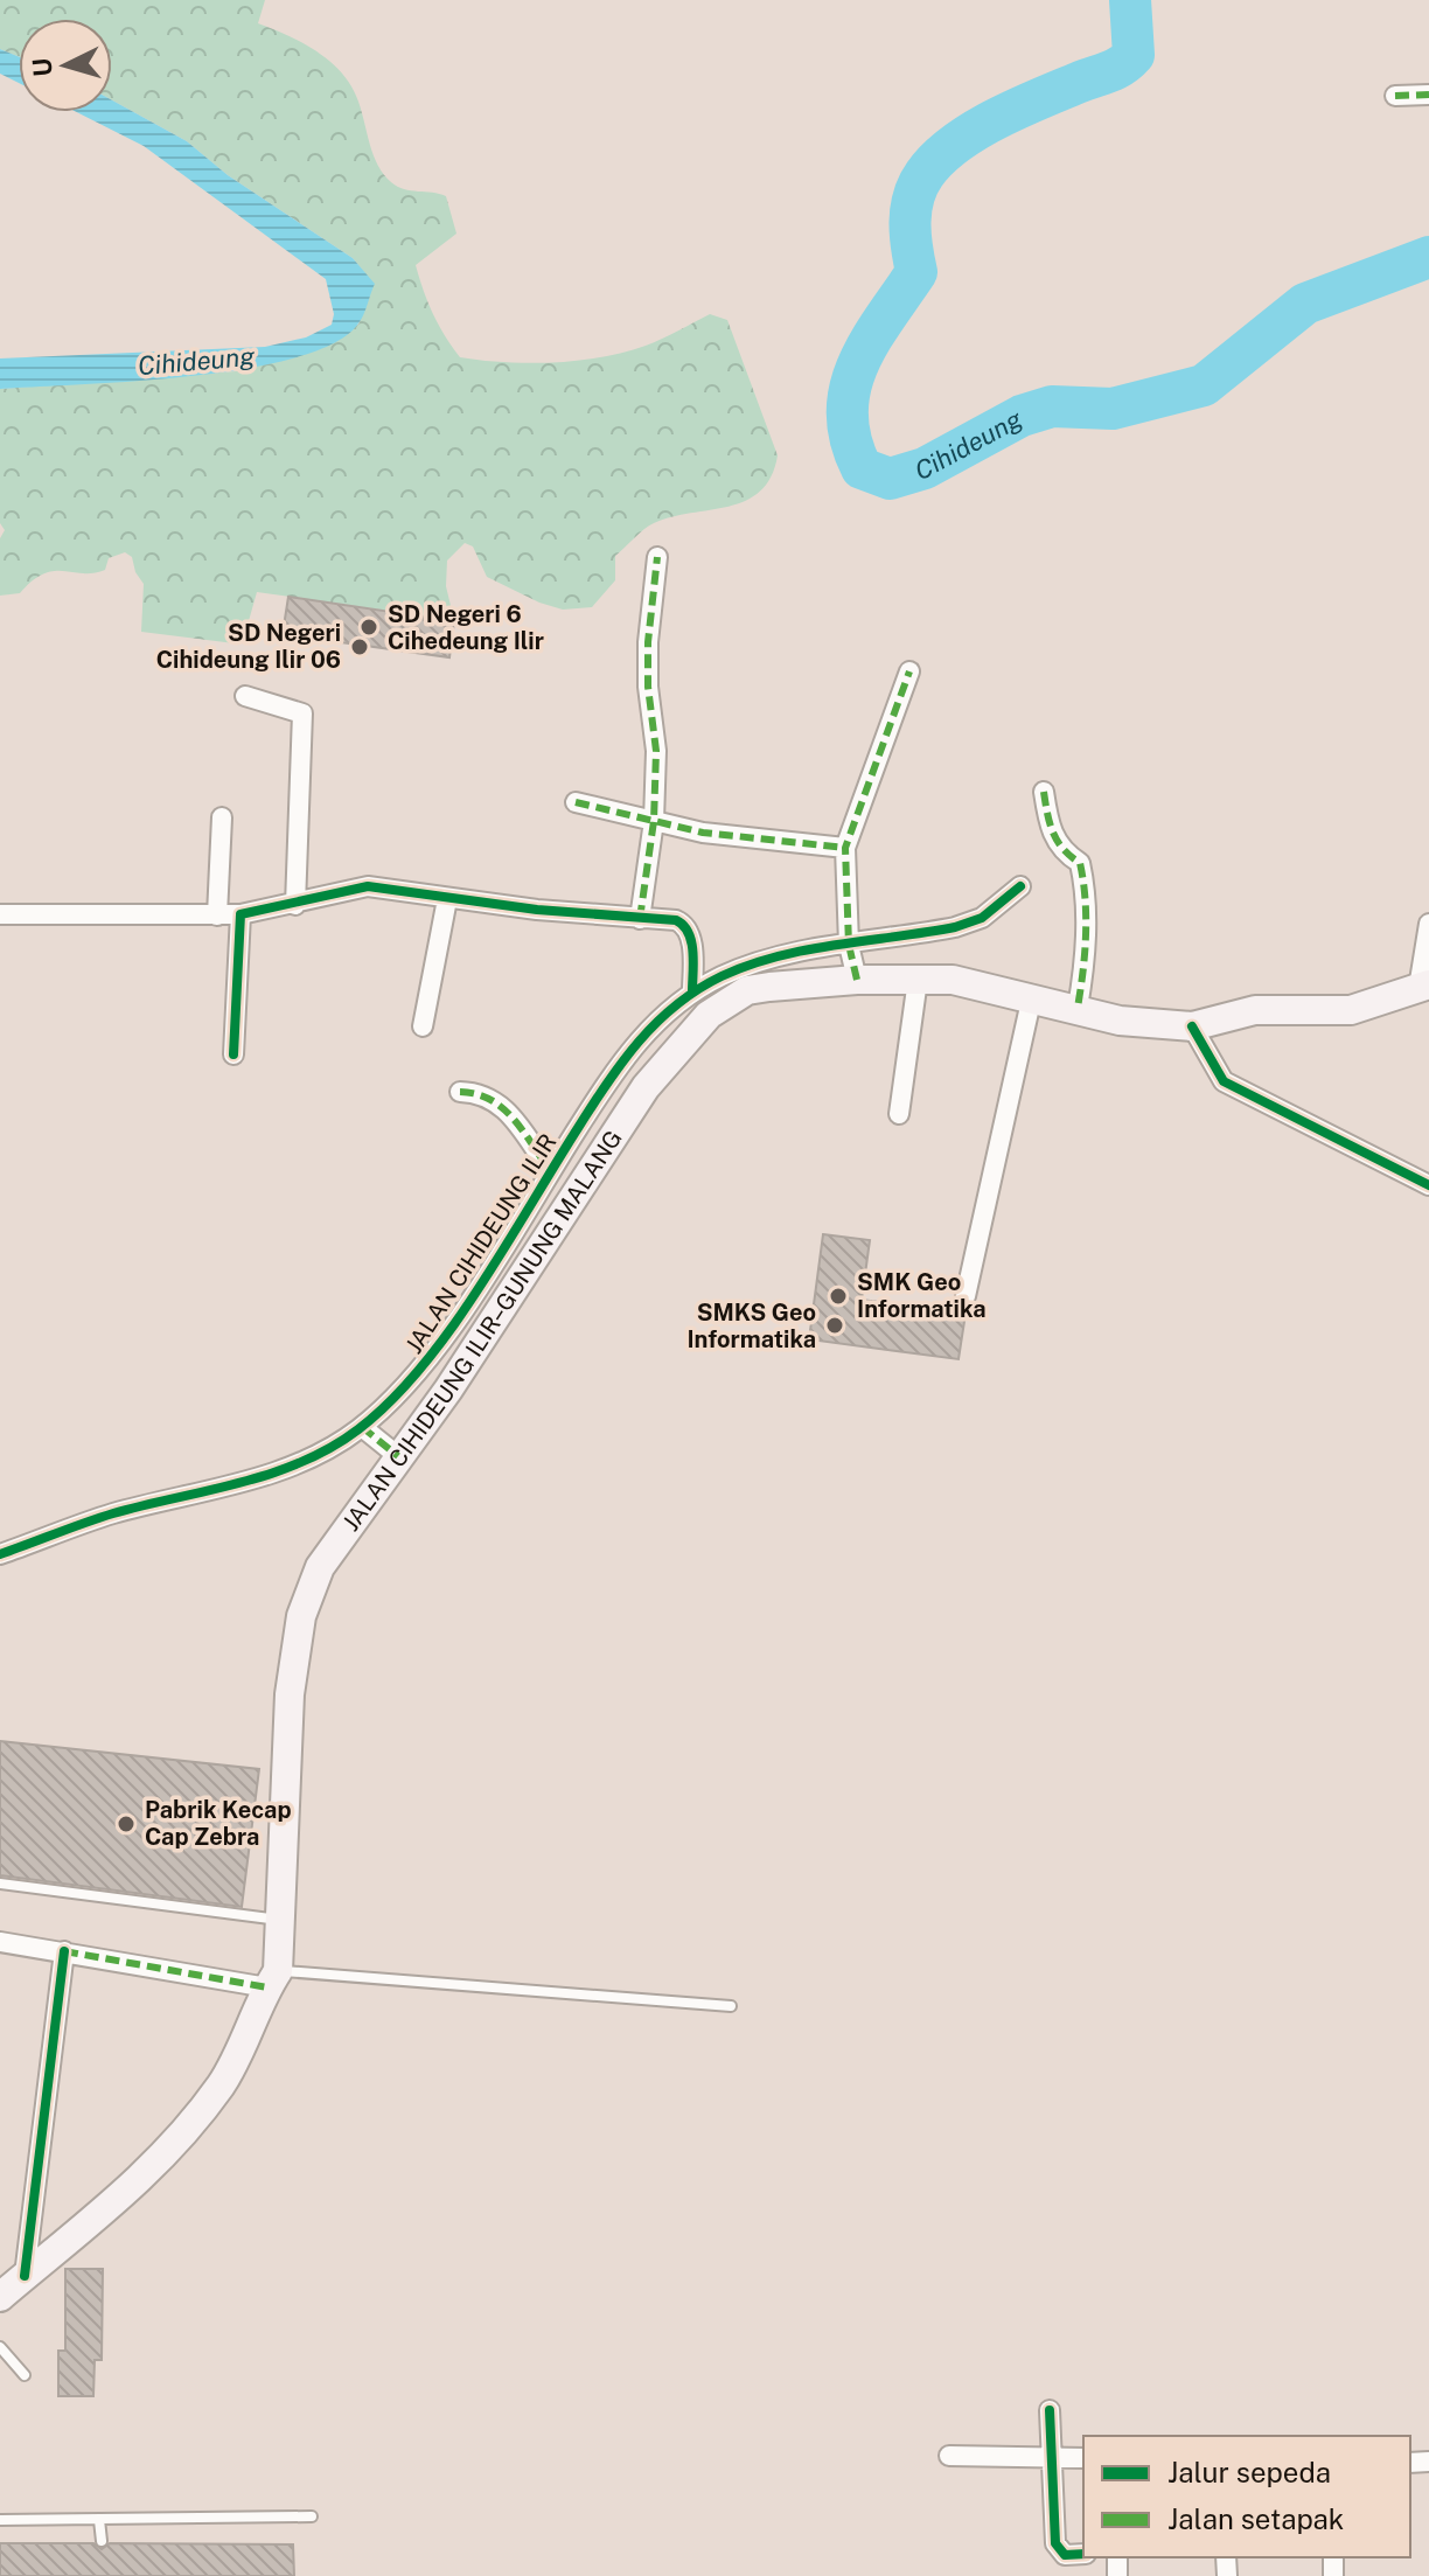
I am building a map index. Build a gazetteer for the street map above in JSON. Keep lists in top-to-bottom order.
{
  "streets": {
    "main road": ["JALAN CIHIDEUNG ILIR–GUNUNG MALANG"],
    "street": ["JALAN CIHIDEUNG ILIR"]
  },
  "crossings": [
    ["JALAN CIHIDEUNG ILIR", "JALAN CIHIDEUNG ILIR–GUNUNG MALANG"]
  ],
  "water": ["Cihideung"],
  "places": [
    "SD Negeri 6 Cihedeung Ilir",
    "SD Negeri Cihideung Ilir 06",
    "SMK Geo Informatika",
    "SMKS Geo Informatika",
    "Pabrik Kecap Cap Zebra"
  ],
  "legend": ["Jalur sepeda", "Jalan setapak"],
  "north": "left"
}
